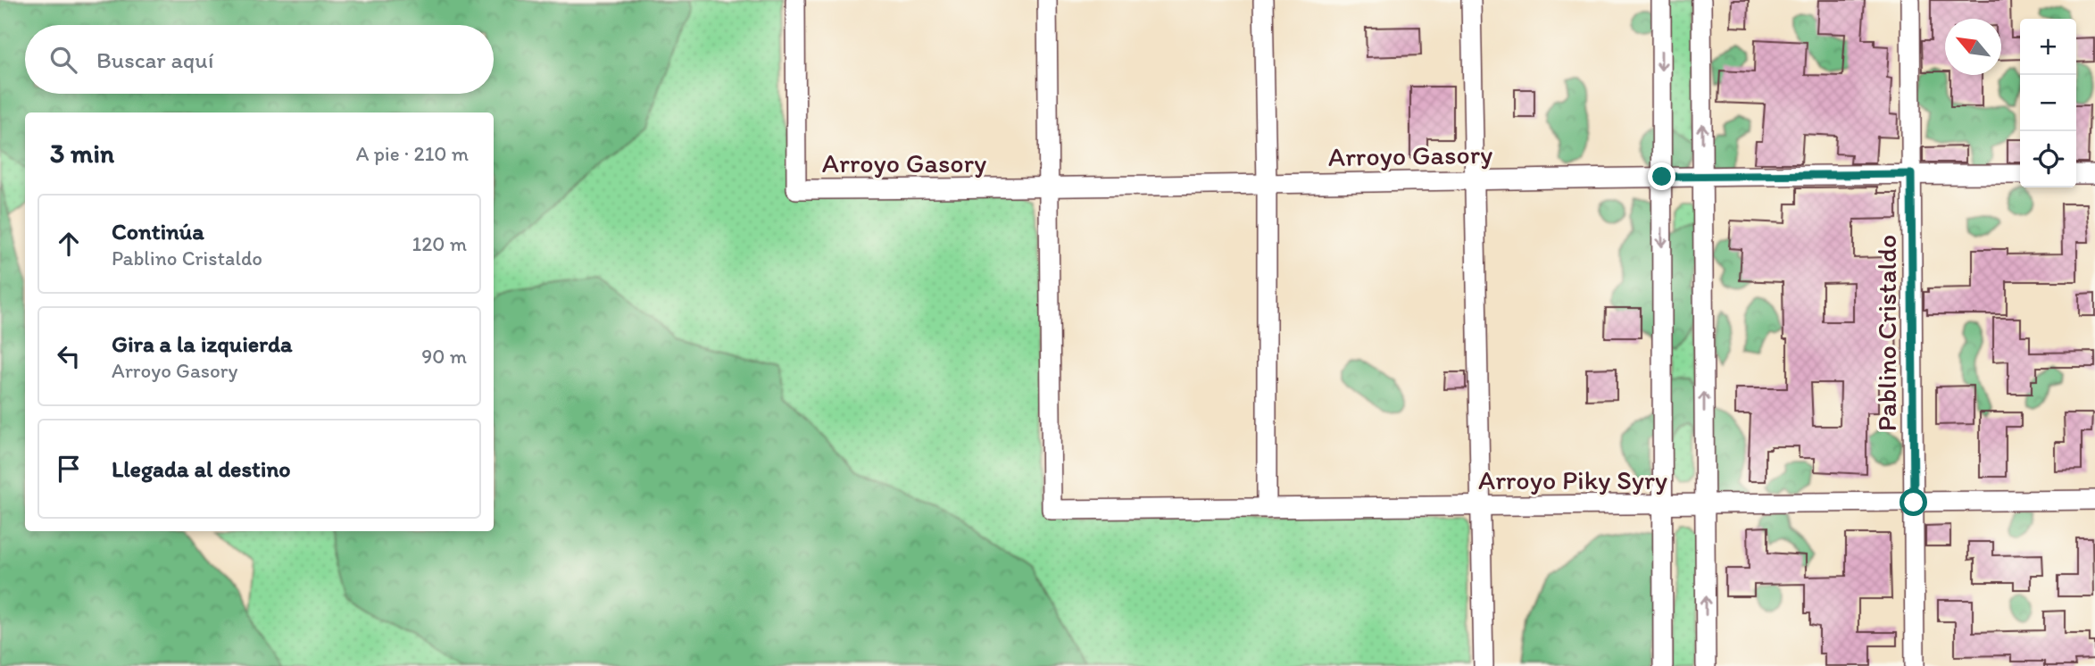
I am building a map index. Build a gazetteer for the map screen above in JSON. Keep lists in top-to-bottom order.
{
  "streets": {
    "street": ["Arroyo Gasory", "Pablino Cristaldo", "Arroyo Piky Syry"]
  },
  "crossings": [
    ["Arroyo Gasory", "Pablino Cristaldo"],
    ["Arroyo Gasory", "Arroyo Piky Syry"],
    ["Pablino Cristaldo", "Arroyo Piky Syry"]
  ],
  "north": "top left",
  "page": {
    "map_buttons": ["+", "−"],
    "search": "Buscar aquí",
    "heading": ["3 min", "A pie · 210 m"],
    "list": [
      ["Continúa", "Pablino Cristaldo", "120 m"],
      ["Gira a la izquierda", "Arroyo Gasory", "90 m"],
      "Llegada al destino"
    ]
  }
}
